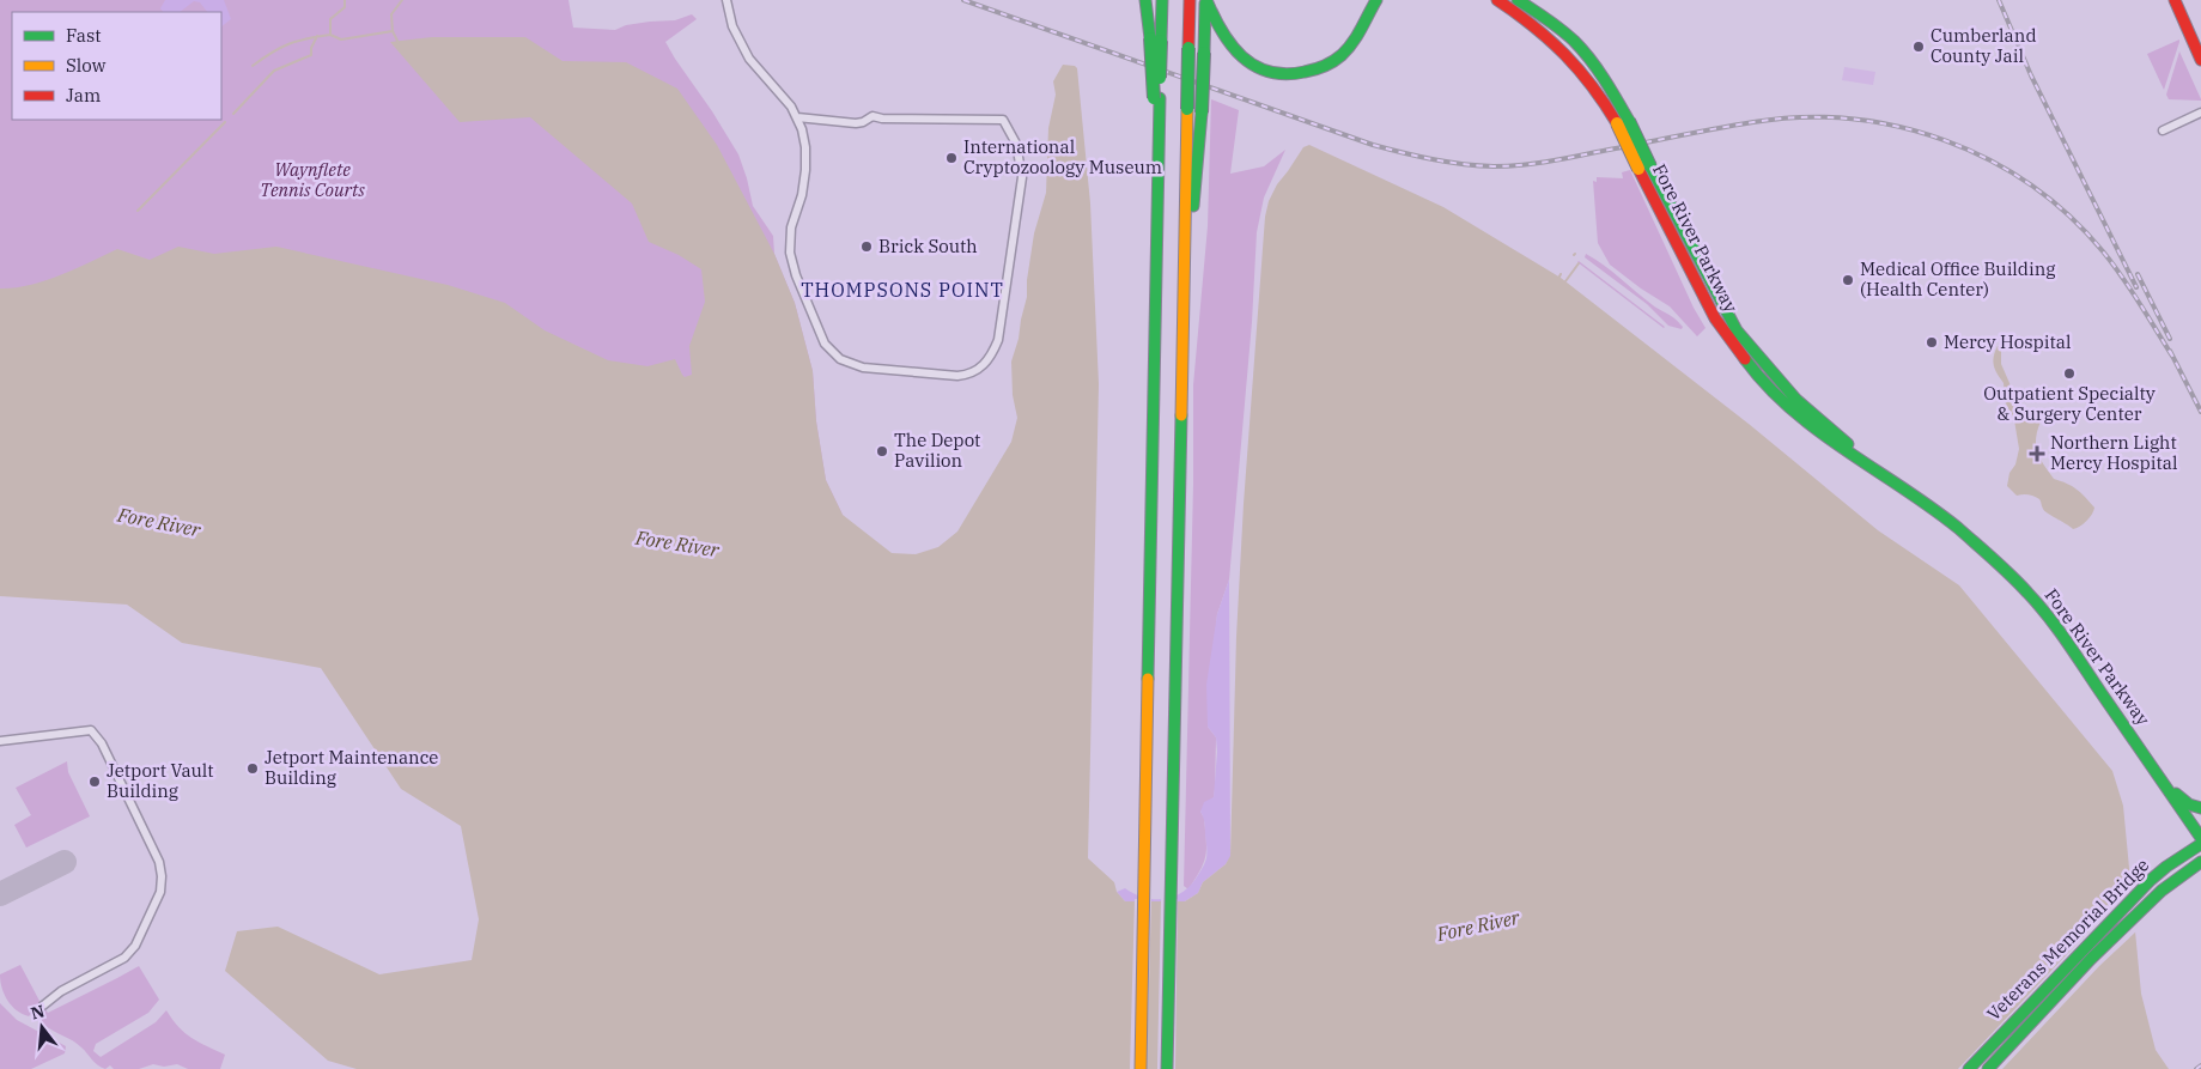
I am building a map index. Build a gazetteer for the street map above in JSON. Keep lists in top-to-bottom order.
{
  "streets": {
    "main road": ["Fore River Parkway", "Veterans Memorial Bridge"]
  },
  "districts": ["THOMPSONS POINT"],
  "water": ["Fore River"],
  "parks": ["Waynflete Tennis Courts"],
  "places": {
    "other": [
      "Cumberland County Jail",
      "International Cryptozoology Museum",
      "Brick South",
      "Medical Office Building (Health Center)",
      "Mercy Hospital",
      "Outpatient Specialty & Surgery Center",
      "The Depot Pavilion",
      "Jetport Maintenance Building",
      "Jetport Vault Building"
    ],
    "health": ["Northern Light Mercy Hospital"]
  },
  "legend": ["Fast", "Slow", "Jam"],
  "north": "top"
}
